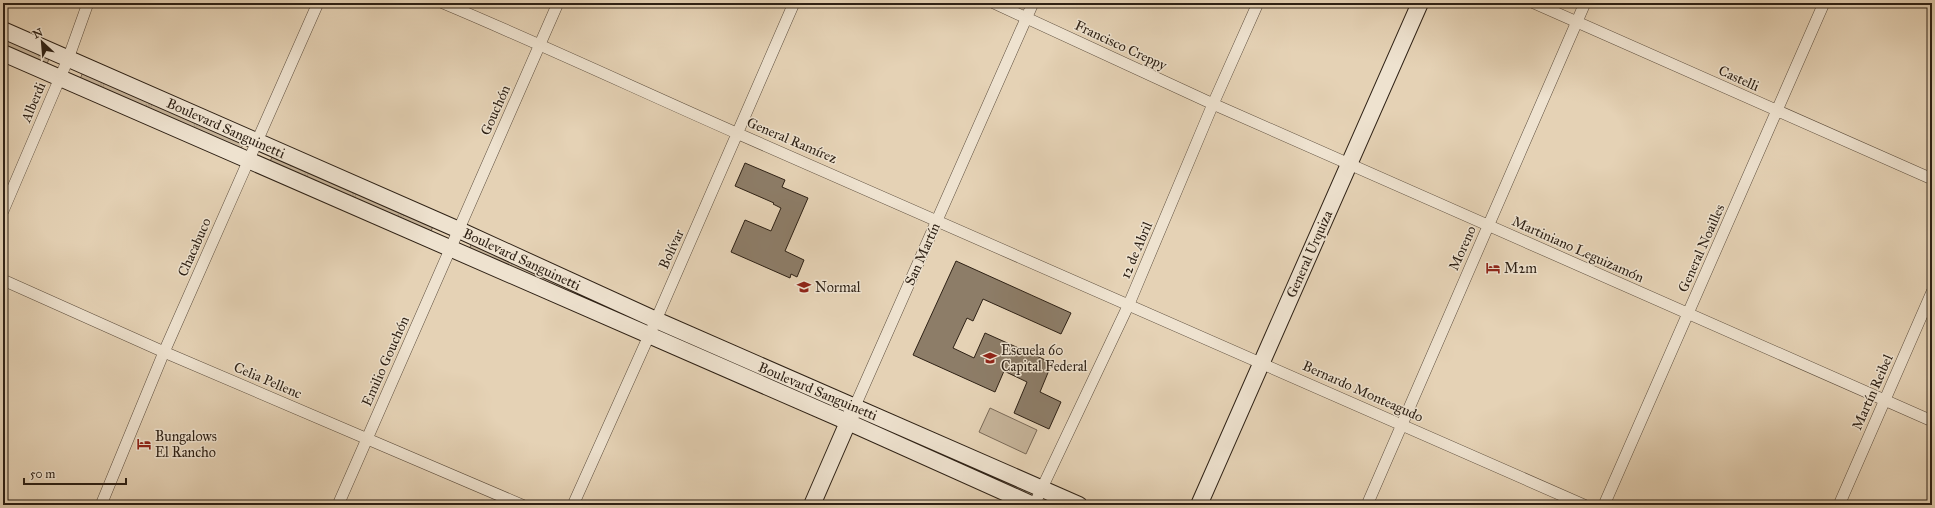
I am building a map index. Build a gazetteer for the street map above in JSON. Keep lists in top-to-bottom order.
{
  "streets": {
    "street": [
      "Francisco Creppy",
      "Castelli",
      "Alberdi",
      "Gouchón",
      "Boulevard Sanguinetti",
      "General Ramírez",
      "Chacabuco",
      "Moreno",
      "General Noailles",
      "Bolívar",
      "Martiniano Leguizamón",
      "12 de Abril",
      "San Martín",
      "General Urquiza",
      "Emilio Gouchón",
      "Celia Pellenc",
      "Bernardo Monteagudo",
      "Martín Reibel"
    ]
  },
  "crossings": [
    ["Francisco Creppy", "Martiniano Leguizamón"],
    ["Francisco Creppy", "12 de Abril"],
    ["Francisco Creppy", "San Martín"],
    ["Castelli", "Moreno"],
    ["Castelli", "General Noailles"],
    ["Alberdi", "Boulevard Sanguinetti"],
    ["Gouchón", "Boulevard Sanguinetti"],
    ["Gouchón", "General Ramírez"],
    ["Gouchón", "Emilio Gouchón"],
    ["Boulevard Sanguinetti", "Chacabuco"],
    ["Boulevard Sanguinetti", "Bolívar"],
    ["Boulevard Sanguinetti", "12 de Abril"],
    ["Boulevard Sanguinetti", "San Martín"],
    ["Boulevard Sanguinetti", "Emilio Gouchón"],
    ["General Ramírez", "Bolívar"],
    ["General Ramírez", "12 de Abril"],
    ["General Ramírez", "San Martín"],
    ["General Ramírez", "Bernardo Monteagudo"],
    ["Chacabuco", "Celia Pellenc"],
    ["Moreno", "Martiniano Leguizamón"],
    ["Moreno", "Bernardo Monteagudo"],
    ["General Noailles", "Martiniano Leguizamón"],
    ["Martiniano Leguizamón", "12 de Abril"],
    ["Martiniano Leguizamón", "General Urquiza"],
    ["Martiniano Leguizamón", "Martín Reibel"],
    ["12 de Abril", "Bernardo Monteagudo"],
    ["General Urquiza", "Bernardo Monteagudo"],
    ["Emilio Gouchón", "Celia Pellenc"]
  ],
  "places": {
    "hotel": ["M2m", "Bungalows El Rancho"],
    "school or university": ["Normal", "Escuela 60 Capital Federal"]
  },
  "scale_bar": "50 m",
  "north": "top left"
}
